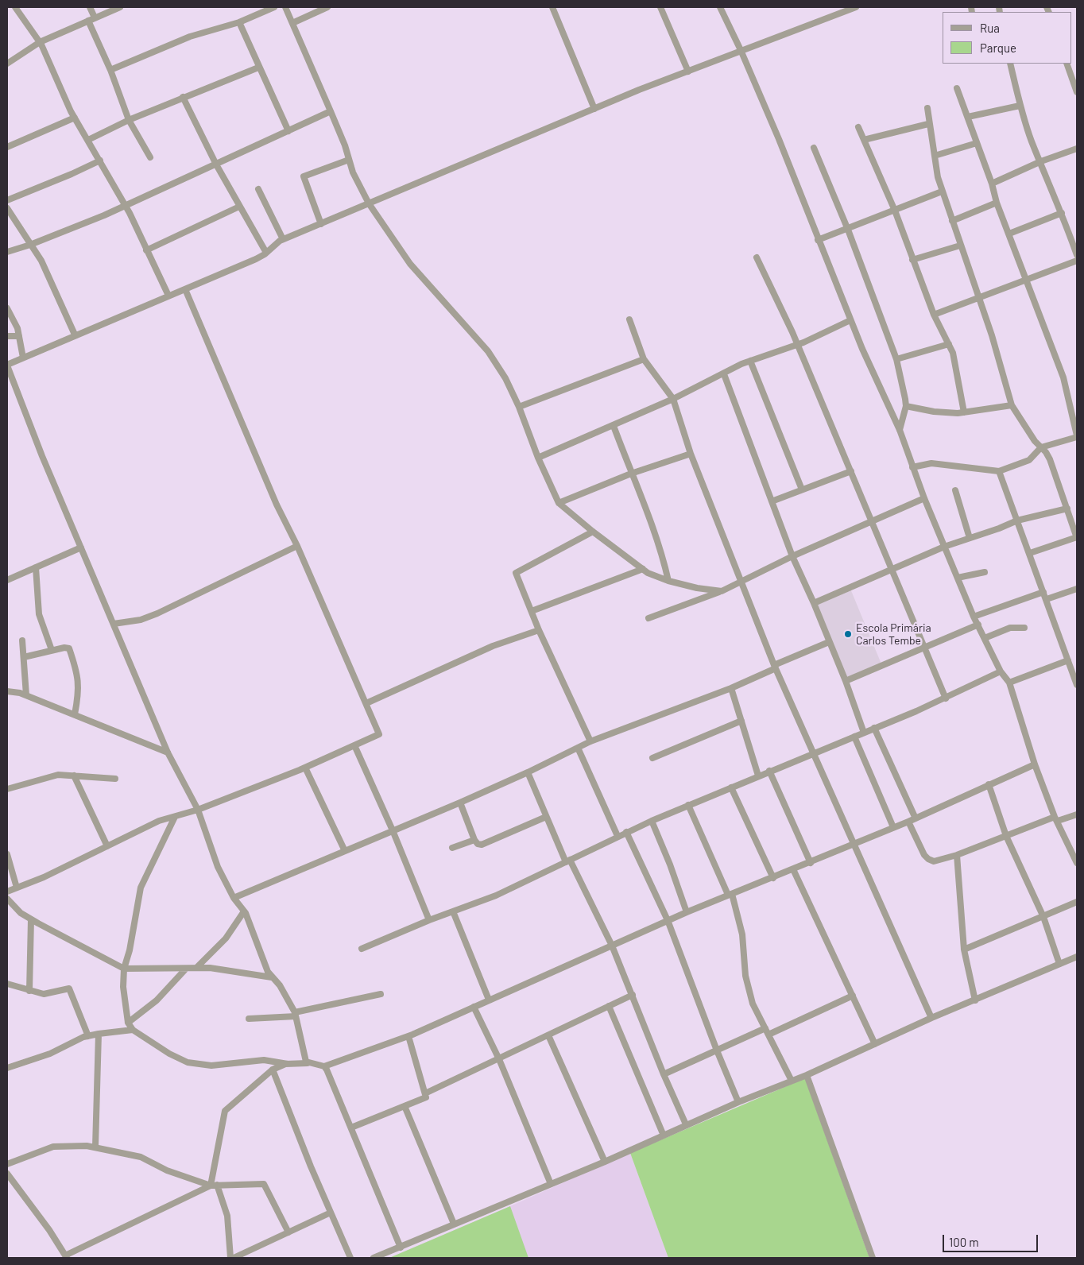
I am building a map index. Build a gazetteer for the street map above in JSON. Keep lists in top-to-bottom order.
{
  "places": ["Escola Primária Carlos Tembe"],
  "legend": ["Rua", "Parque"],
  "scale_bar": "100 m"
}
